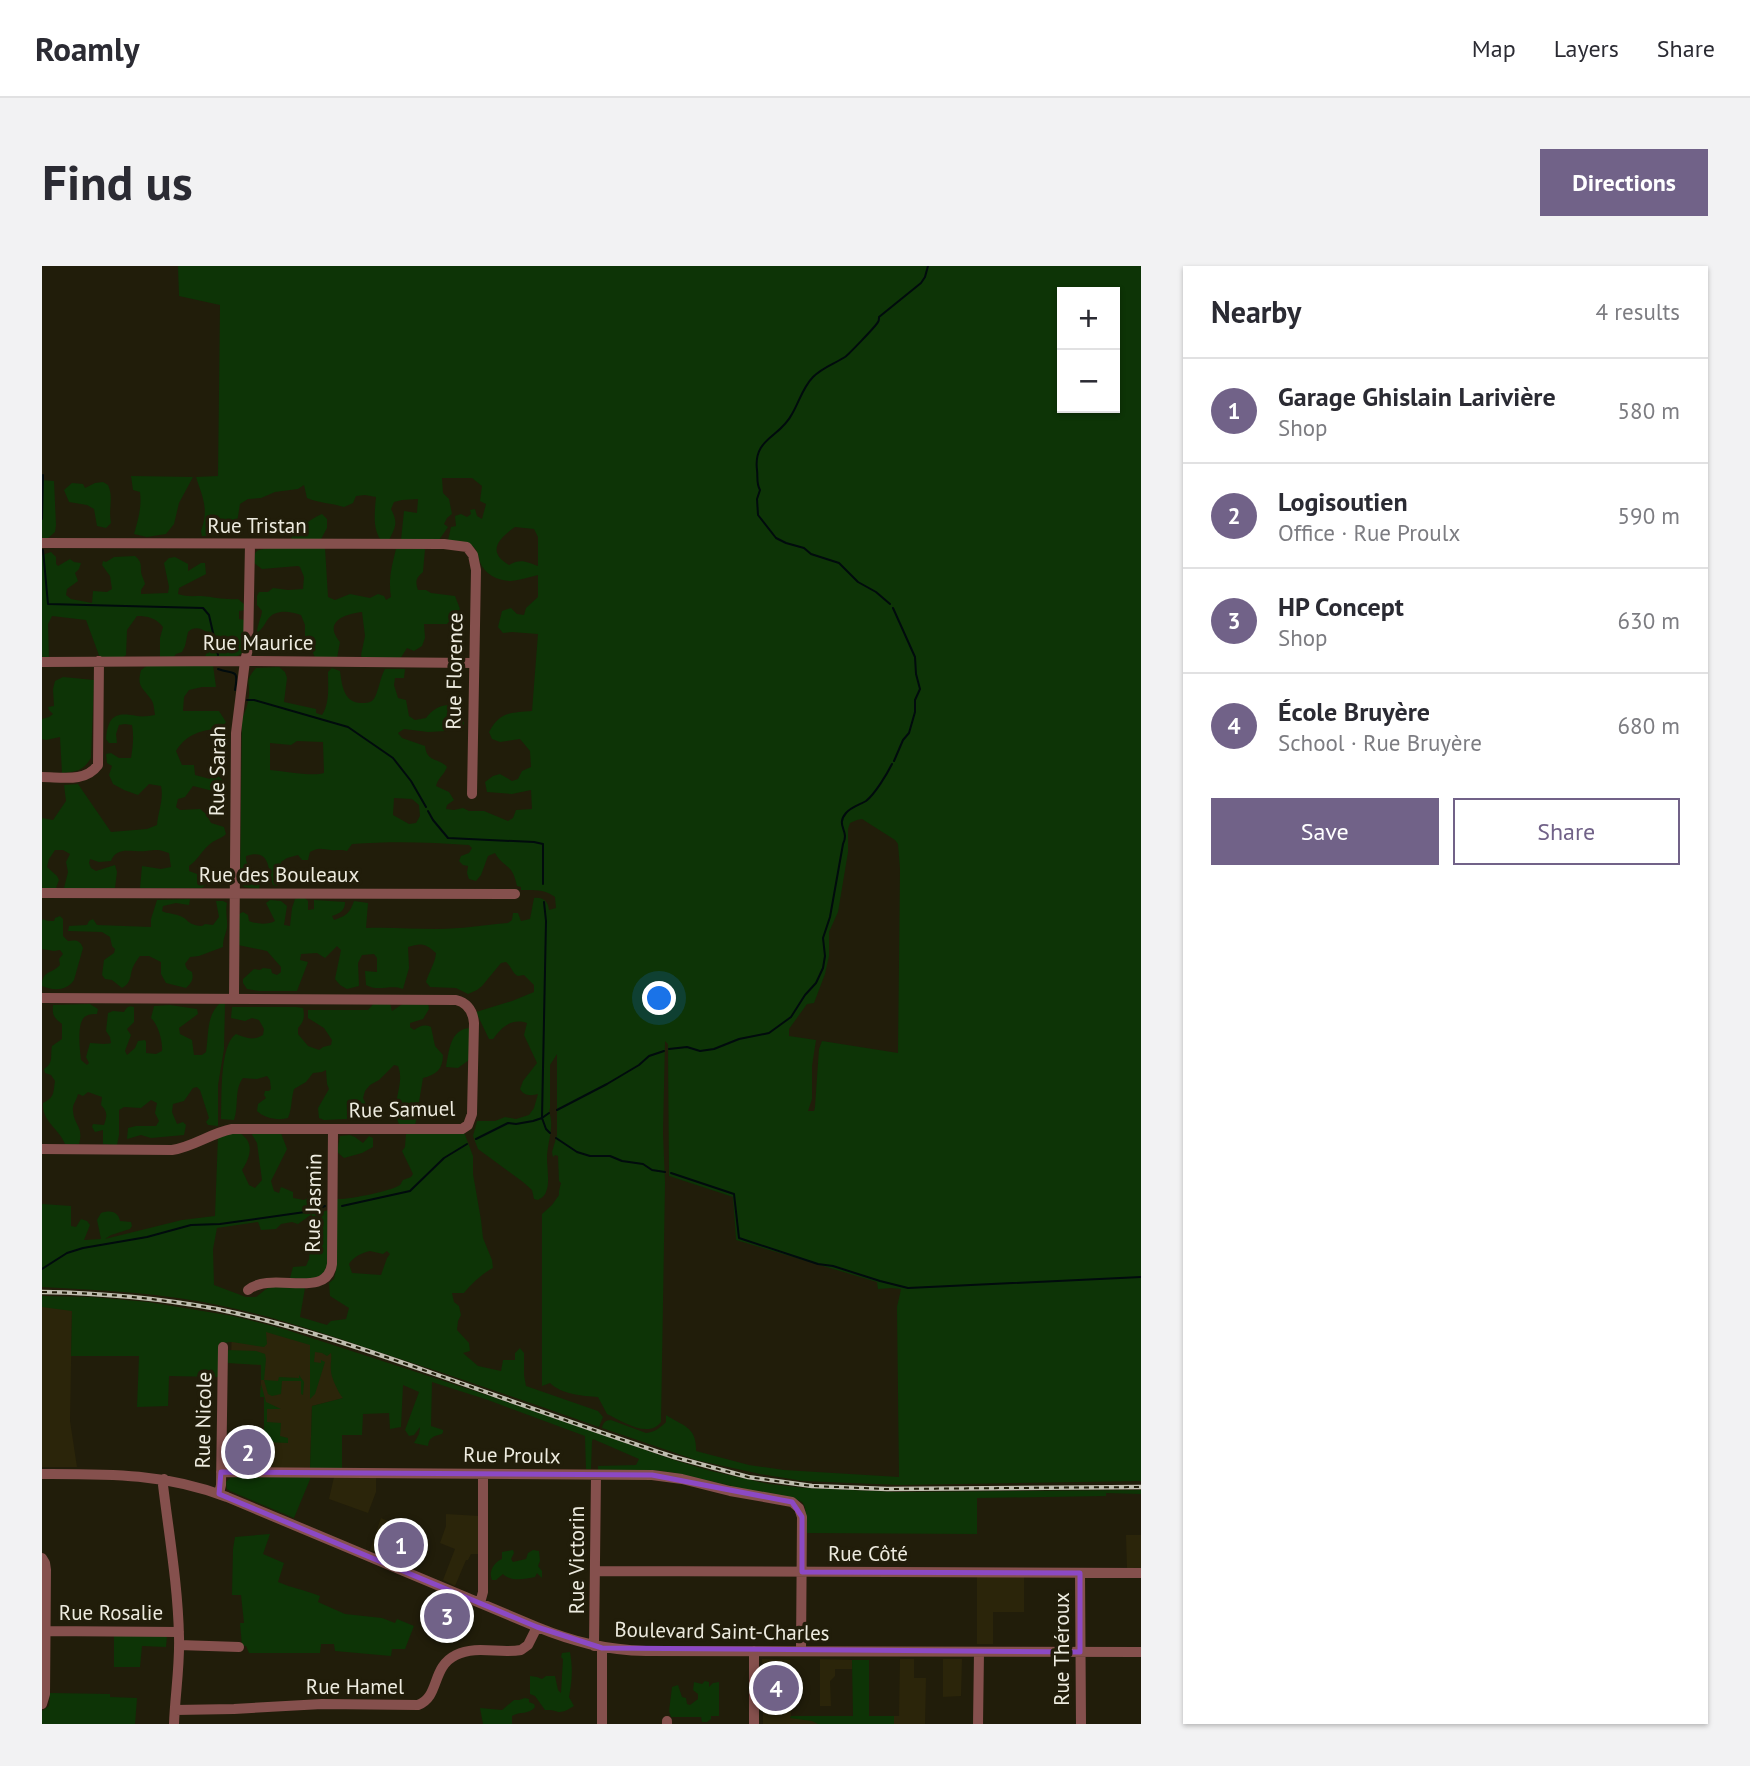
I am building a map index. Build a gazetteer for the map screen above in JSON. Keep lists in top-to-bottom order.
{
  "streets": {
    "street": [
      "Rue Tristan",
      "Rue Maurice",
      "Rue Florence",
      "Rue Sarah",
      "Rue des Bouleaux",
      "Rue Samuel",
      "Rue Jasmin",
      "Rue Nicole",
      "Rue Proulx",
      "Rue Côté",
      "Rue Victorin",
      "Rue Rosalie",
      "Boulevard Saint-Charles",
      "Rue Théroux",
      "Rue Hamel"
    ]
  },
  "crossings": [
    ["Rue Tristan", "Rue Florence"],
    ["Rue Tristan", "Rue Sarah"],
    ["Rue Maurice", "Rue Florence"],
    ["Rue Maurice", "Rue Sarah"],
    ["Rue Sarah", "Rue des Bouleaux"],
    ["Rue Sarah", "Rue Samuel"],
    ["Rue Samuel", "Rue Jasmin"],
    ["Rue Nicole", "Rue Proulx"],
    ["Rue Nicole", "Boulevard Saint-Charles"],
    ["Rue Proulx", "Rue Côté"],
    ["Rue Proulx", "Rue Victorin"],
    ["Rue Côté", "Rue Victorin"],
    ["Rue Côté", "Rue Théroux"],
    ["Rue Victorin", "Boulevard Saint-Charles"],
    ["Boulevard Saint-Charles", "Rue Théroux"],
    ["Boulevard Saint-Charles", "Rue Hamel"]
  ],
  "page": {
    "header": "Roamly",
    "nav": ["Map", "Layers", "Share"],
    "buttons": [
      "Directions",
      ["Save", "Share"]
    ],
    "title": "Find us",
    "heading": ["Nearby", "4 results"],
    "map_buttons": ["+", "−"],
    "list": [
      {
        "mark": "1",
        "name": "Garage Ghislain Larivière",
        "note": "Shop",
        "value": "580 m"
      },
      {
        "mark": "2",
        "name": "Logisoutien",
        "note": "Office · Rue Proulx",
        "value": "590 m"
      },
      {
        "mark": "3",
        "name": "HP Concept",
        "note": "Shop",
        "value": "630 m"
      },
      {
        "mark": "4",
        "name": "École Bruyère",
        "note": "School · Rue Bruyère",
        "value": "680 m"
      }
    ],
    "pins": [
      "2",
      "1",
      "3",
      "4"
    ]
  }
}
